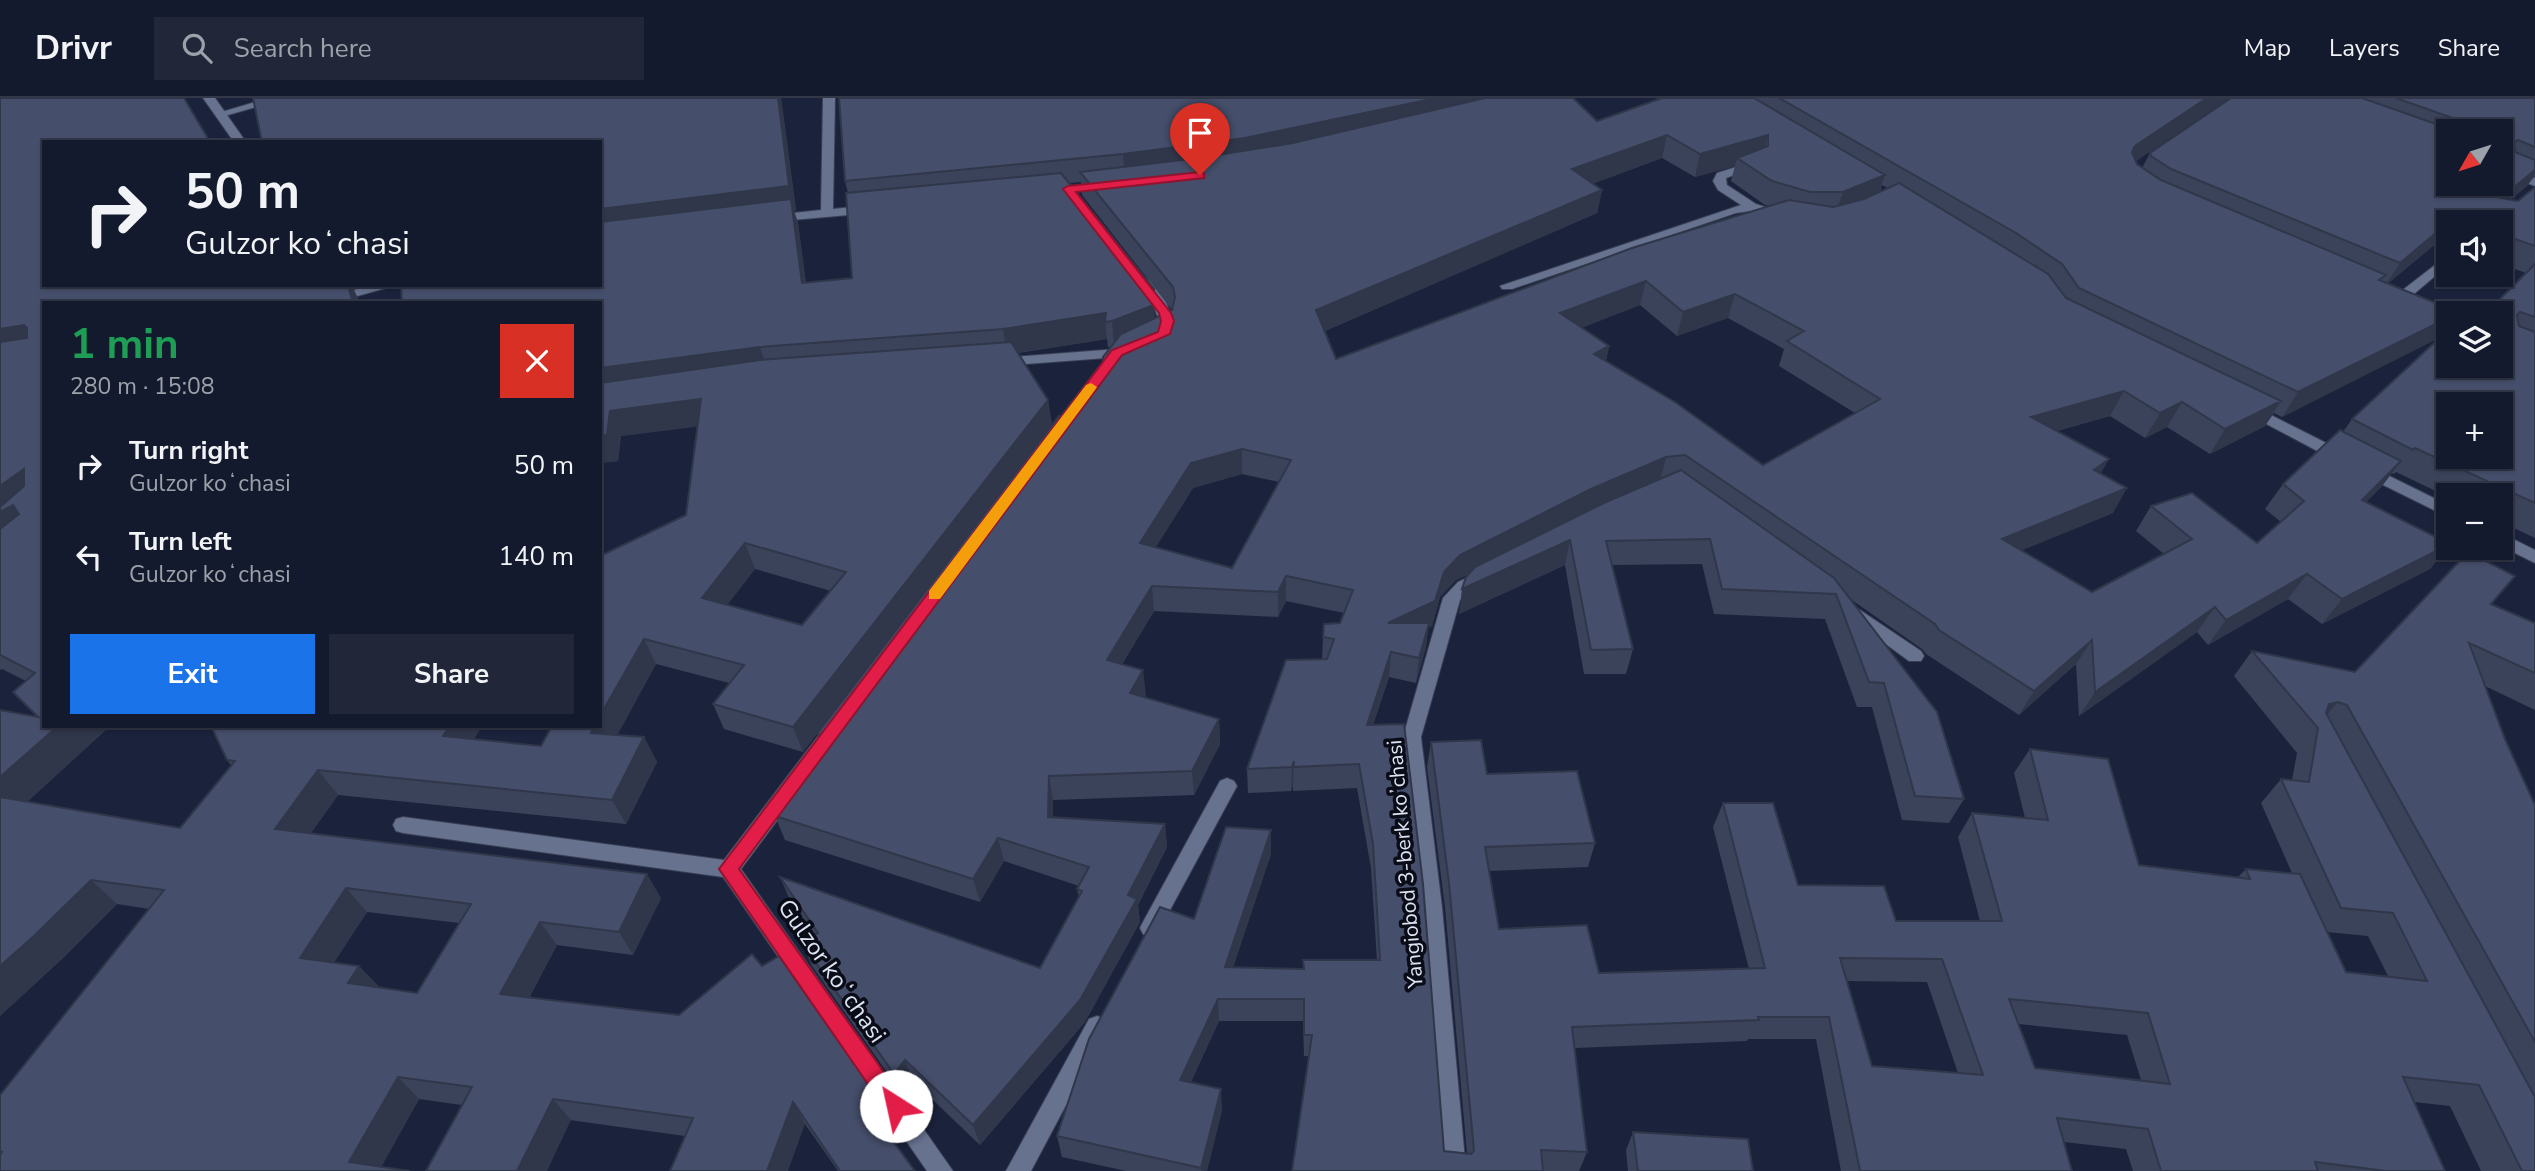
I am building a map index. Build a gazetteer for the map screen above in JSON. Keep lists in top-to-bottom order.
{
  "streets": {
    "street": ["Yangiobod 3-berk koʼchasi", "Gulzor koʻchasi"]
  },
  "north": "bottom left",
  "page": {
    "header": "Drivr",
    "search": "Search here",
    "nav": ["Map", "Layers", "Share"],
    "map_buttons": ["+", "−"],
    "turn": ["50 m", "Gulzor koʻchasi"],
    "heading": ["1 min", "280 m · 15:08"],
    "list": [
      {
        "name": "Turn right",
        "note": "Gulzor koʻchasi",
        "value": "50 m"
      },
      {
        "name": "Turn left",
        "note": "Gulzor koʻchasi",
        "value": "140 m"
      }
    ],
    "buttons": ["Exit", "Share"]
  }
}
